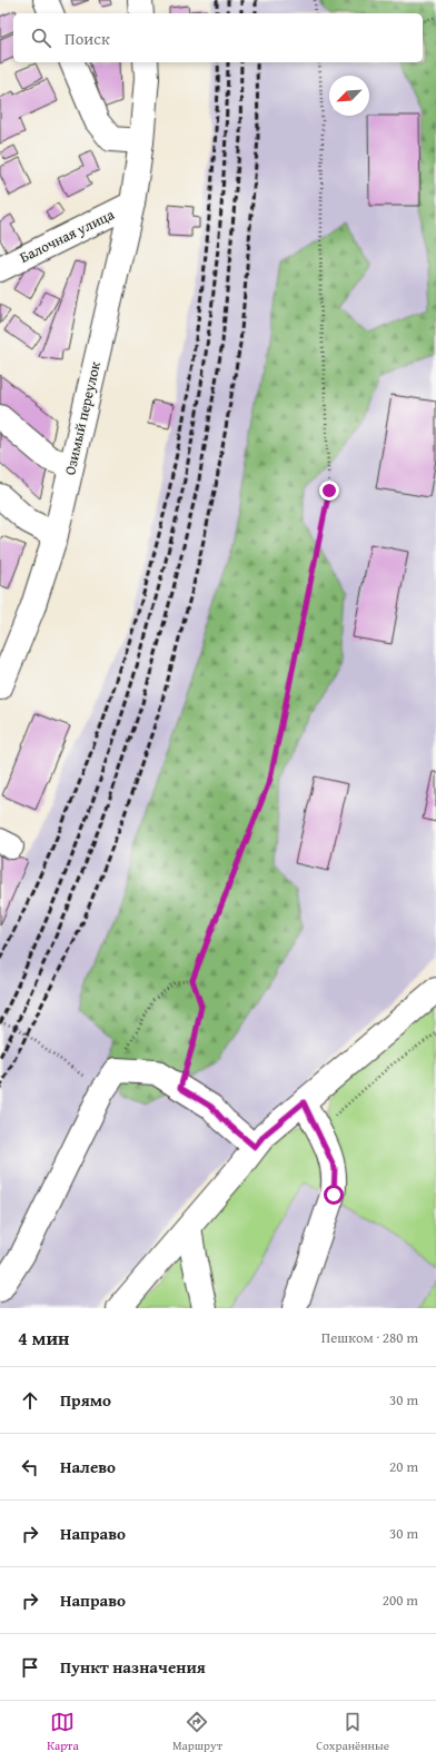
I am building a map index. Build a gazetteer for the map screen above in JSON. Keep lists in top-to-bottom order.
{
  "streets": {
    "street": ["Балочная улица", "Озимый переулок"]
  },
  "crossings": [
    ["Балочная улица", "Озимый переулок"]
  ],
  "north": "bottom left",
  "page": {
    "search": "Поиск",
    "heading": ["4 мин", "Пешком · 280 m"],
    "list": [
      ["Прямо", "30 m"],
      ["Налево", "20 m"],
      ["Направо", "30 m"],
      ["Направо", "200 m"],
      "Пункт назначения"
    ],
    "nav": ["Карта", "Маршрут", "Сохранённые"]
  }
}
